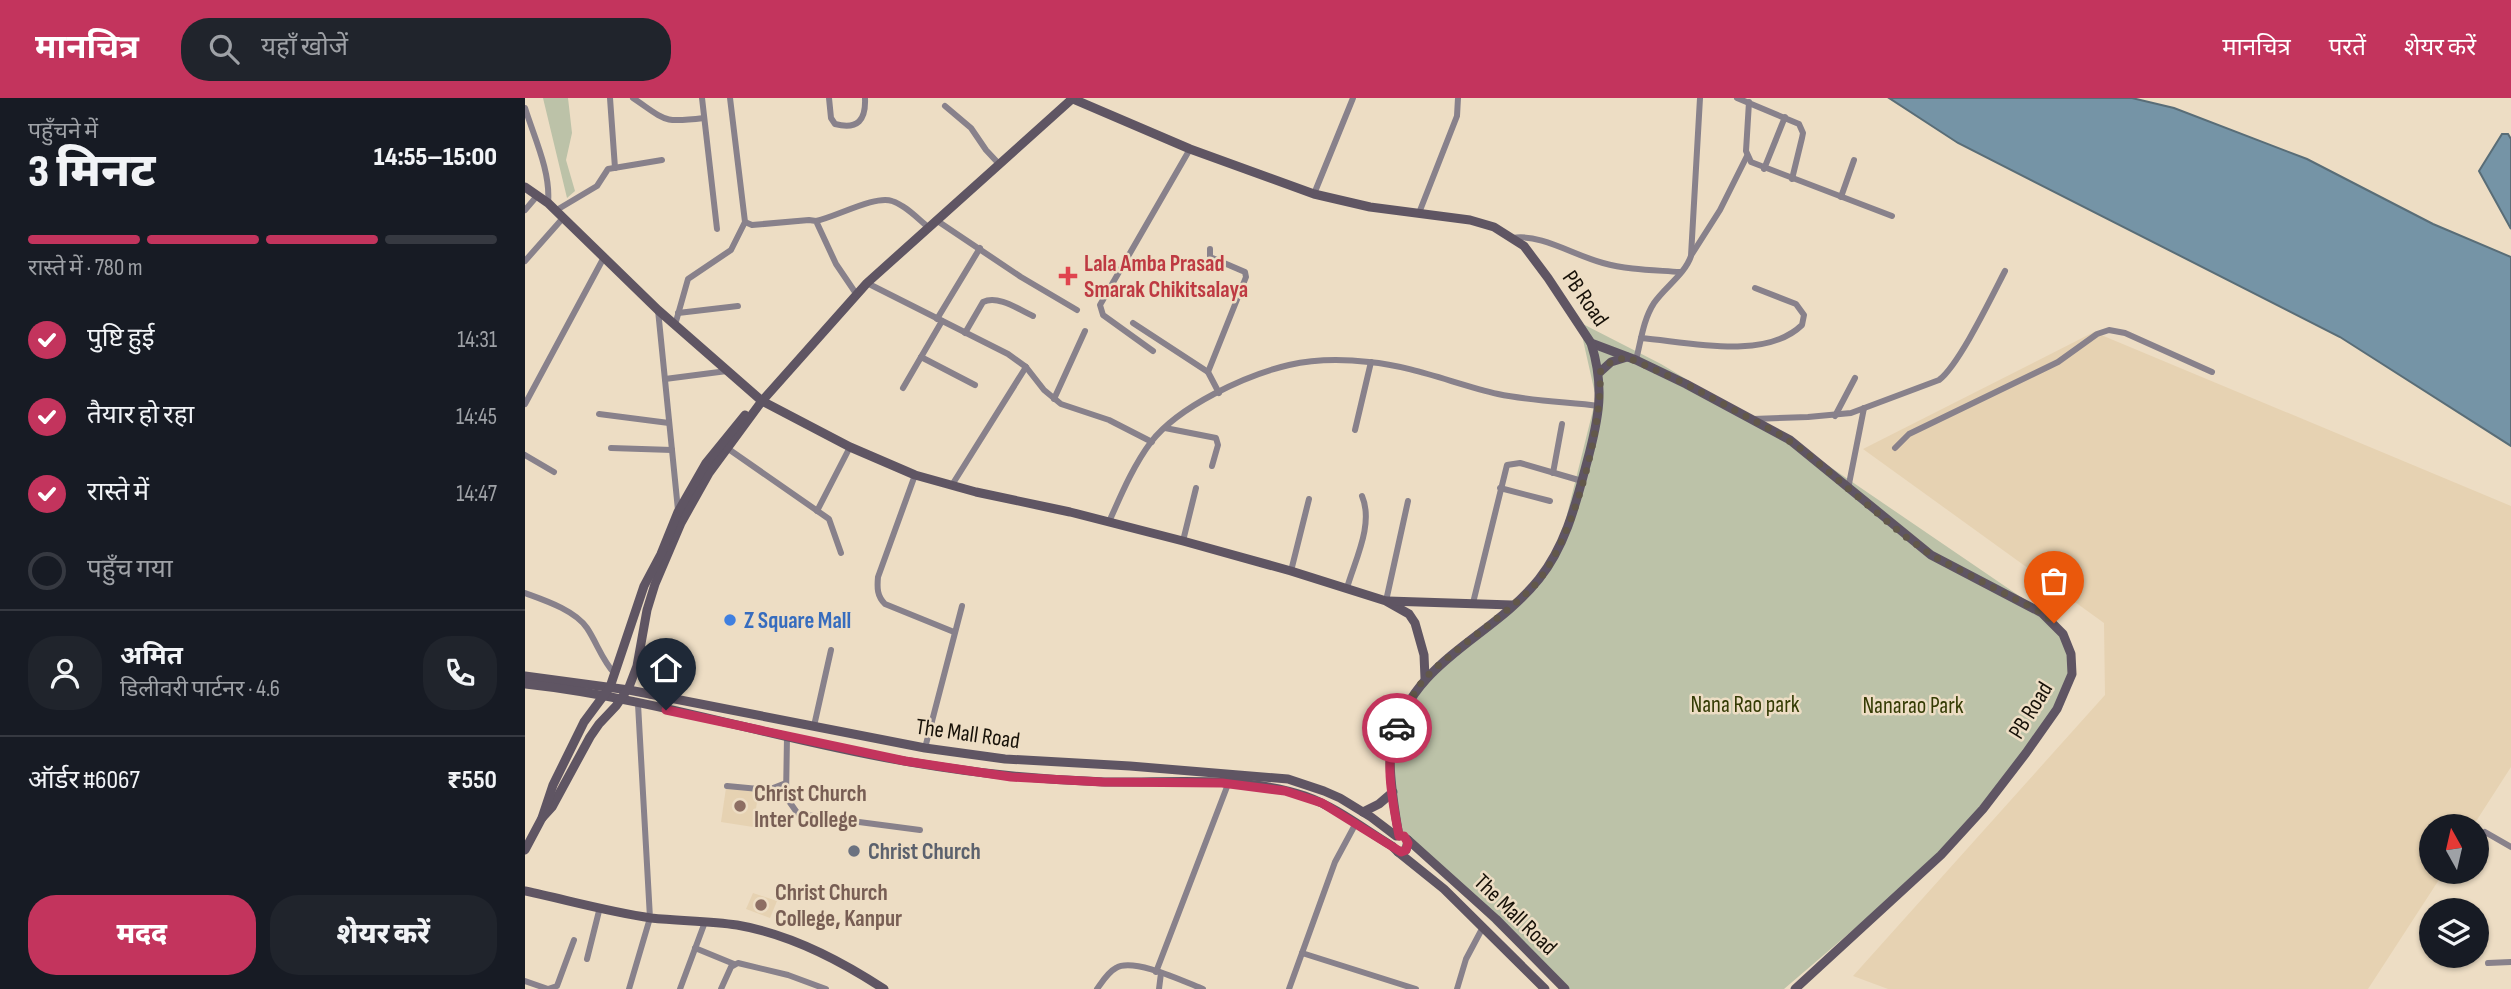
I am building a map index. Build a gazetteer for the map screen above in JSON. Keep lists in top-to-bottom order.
{
  "streets": {
    "street": ["PB Road", "The Mall Road"]
  },
  "parks": ["Nana Rao park", "Nanarao Park"],
  "places": {
    "health": ["Lala Amba Prasad Smarak Chikitsalaya"],
    "other": [
      "Z Square Mall",
      "Christ Church Inter College",
      "Christ Church",
      "Christ Church College, Kanpur"
    ]
  },
  "north": "top",
  "page": {
    "header": "मानचित्र",
    "search": "यहाँ खोजें",
    "nav": ["मानचित्र", "परतें", "शेयर करें"],
    "heading": ["3 मिनट", "पहुँचने में", "14:55–15:00"],
    "panel": [
      "अमित",
      "डिलीवरी पार्टनर · 4.6",
      "ऑर्डर #6067",
      "₹550"
    ],
    "bar": "रास्ते में · 780 m",
    "list": [
      ["पुष्टि हुई", "14:31"],
      ["तैयार हो रहा", "14:45"],
      ["रास्ते में", "14:47"],
      "पहुँच गया"
    ],
    "buttons": ["मदद", "शेयर करें"]
  }
}
